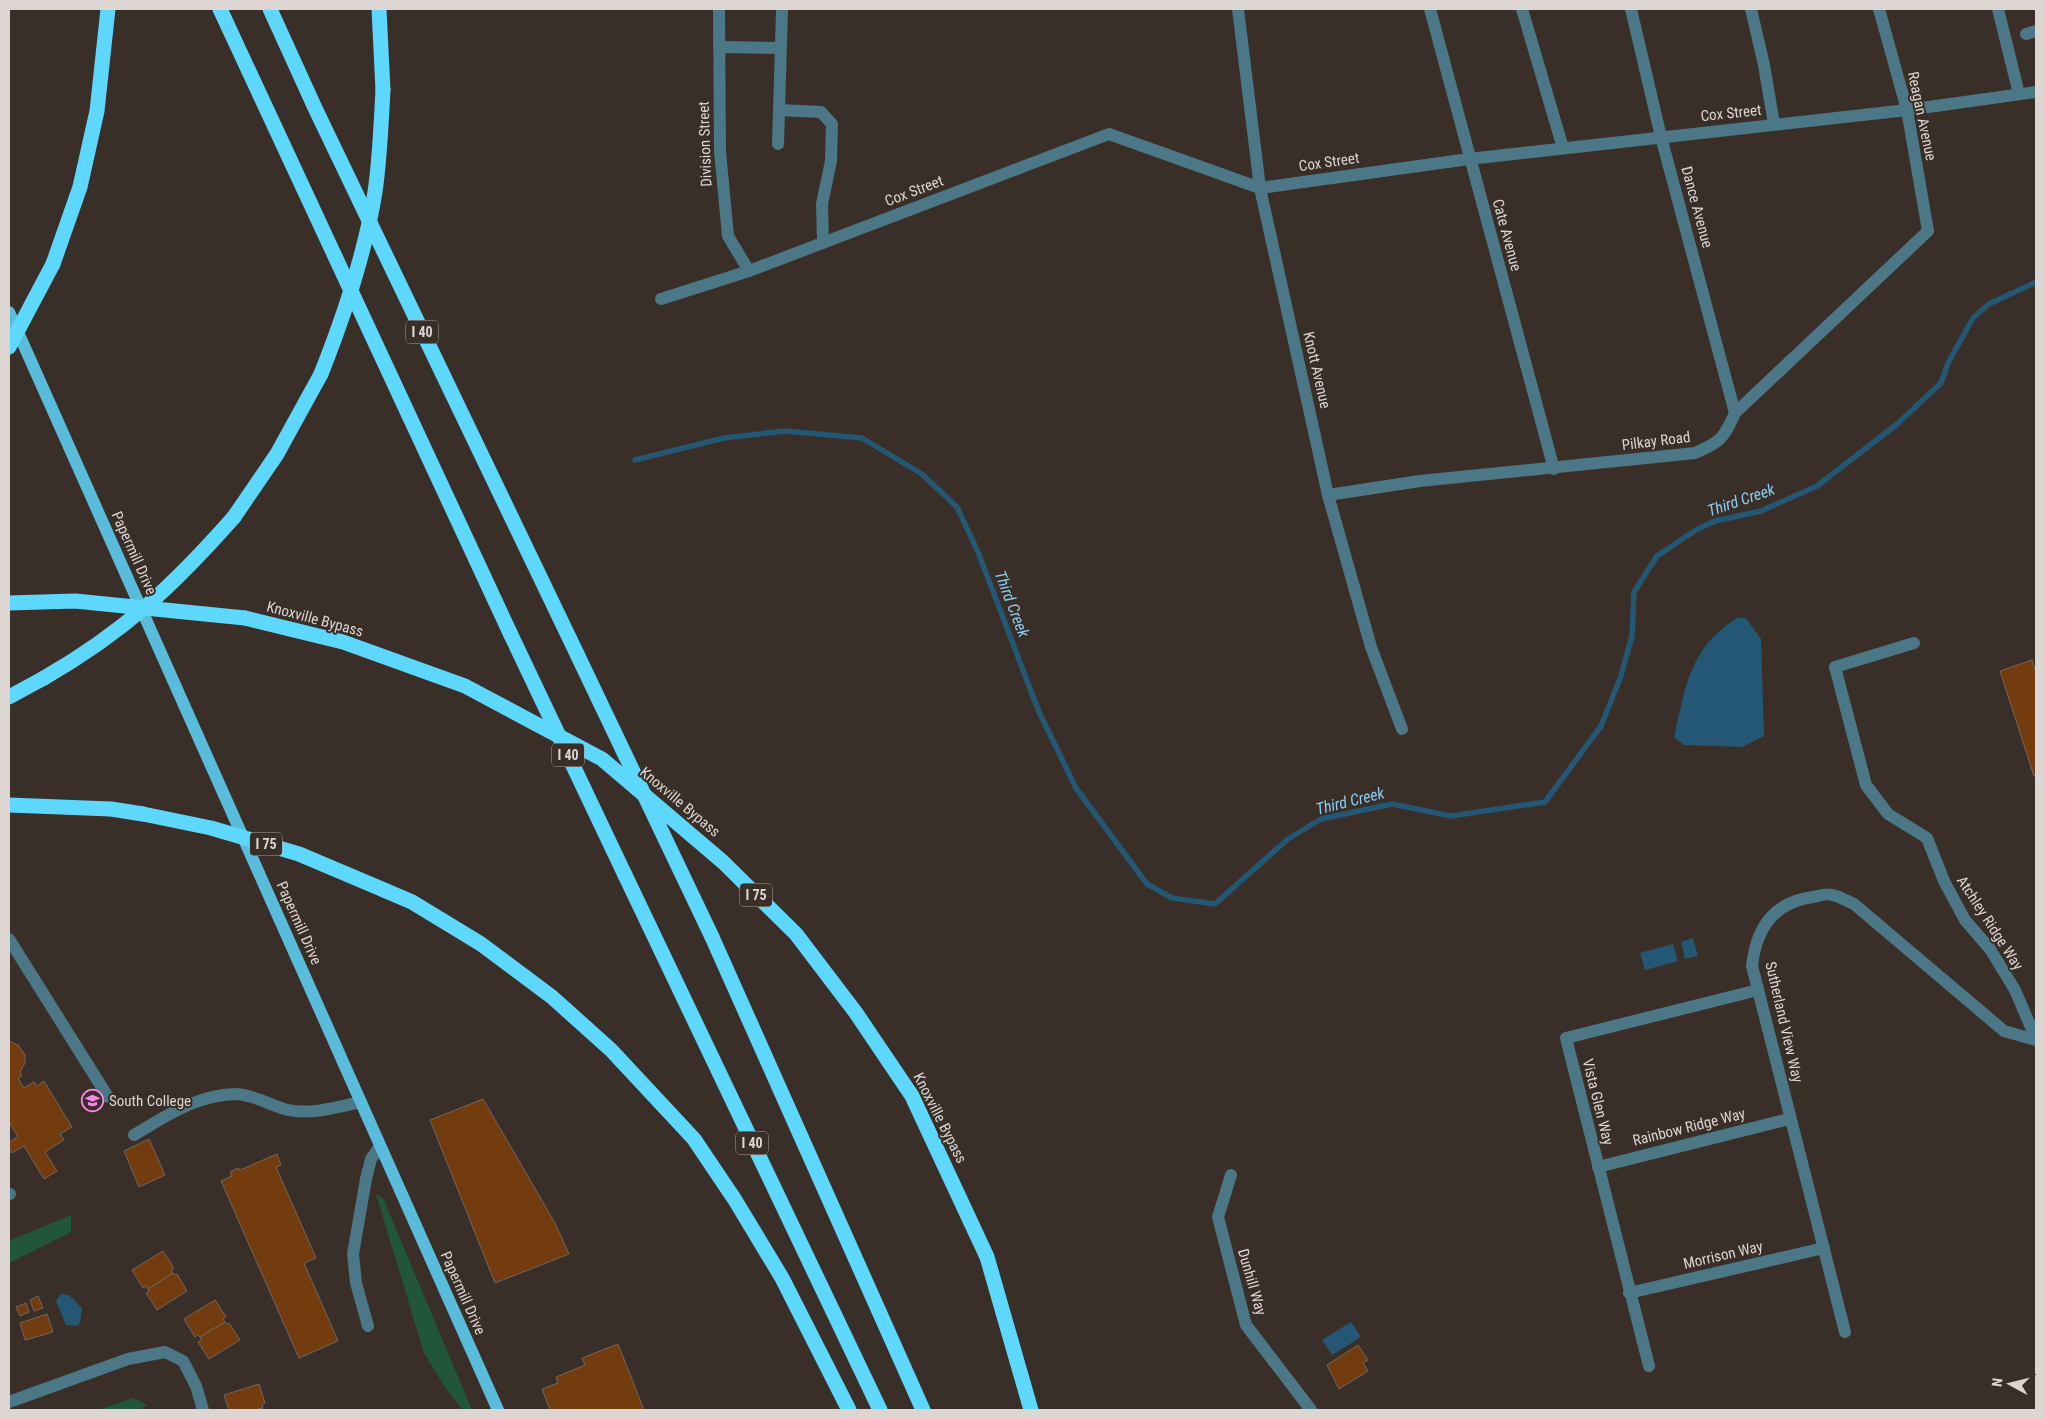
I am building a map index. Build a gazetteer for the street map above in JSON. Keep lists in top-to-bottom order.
{
  "streets": {
    "highway": ["I 40", "Knoxville Bypass", "I 75"],
    "main road": ["Papermill Drive"],
    "street": [
      "Cox Street",
      "Reagan Avenue",
      "Division Street",
      "Dance Avenue",
      "Cate Avenue",
      "Knott Avenue",
      "Pilkay Road",
      "Atchley Ridge Way",
      "Sutherland View Way",
      "Vista Glen Way",
      "Rainbow Ridge Way",
      "Morrison Way",
      "Dunhill Way"
    ]
  },
  "crossings": [
    ["Cox Street", "Reagan Avenue"],
    ["Cox Street", "Division Street"],
    ["Cox Street", "Dance Avenue"],
    ["Cox Street", "Cate Avenue"],
    ["Cox Street", "Knott Avenue"],
    ["Reagan Avenue", "Pilkay Road"],
    ["Dance Avenue", "Pilkay Road"],
    ["Cate Avenue", "Pilkay Road"],
    ["Knott Avenue", "Pilkay Road"],
    ["Atchley Ridge Way", "Sutherland View Way"],
    ["Sutherland View Way", "Vista Glen Way"],
    ["Sutherland View Way", "Rainbow Ridge Way"],
    ["Sutherland View Way", "Morrison Way"],
    ["Vista Glen Way", "Rainbow Ridge Way"],
    ["Vista Glen Way", "Morrison Way"]
  ],
  "water": ["Third Creek"],
  "places": {
    "school or university": ["South College"]
  },
  "north": "left"
}
